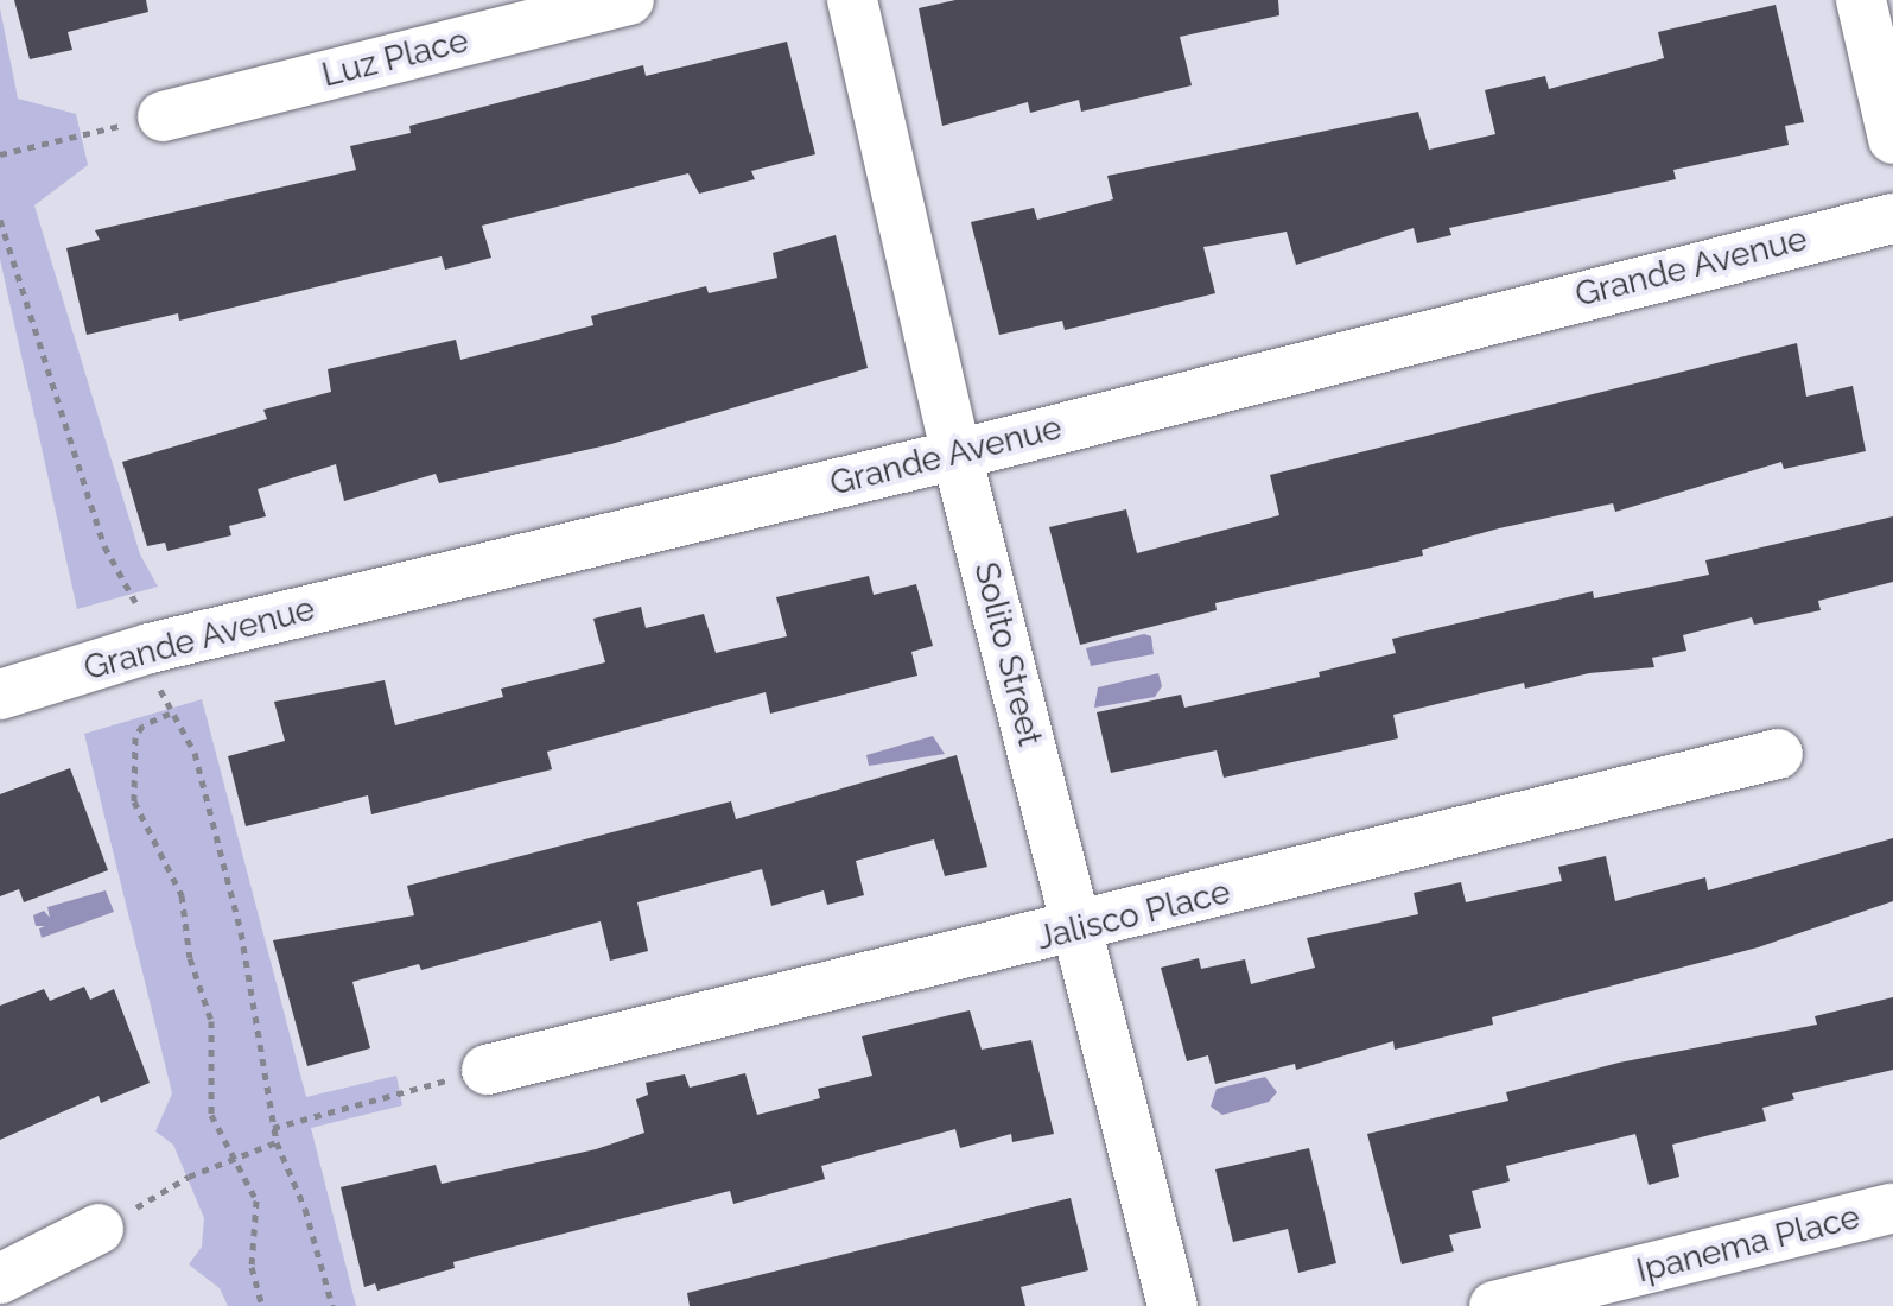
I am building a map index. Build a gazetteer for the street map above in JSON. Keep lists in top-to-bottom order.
{
  "streets": {
    "street": [
      "Luz Place",
      "Grande Avenue",
      "Solito Street",
      "Jalisco Place",
      "Ipanema Place"
    ]
  },
  "crossings": [
    ["Grande Avenue", "Solito Street"],
    ["Solito Street", "Jalisco Place"]
  ]
}
